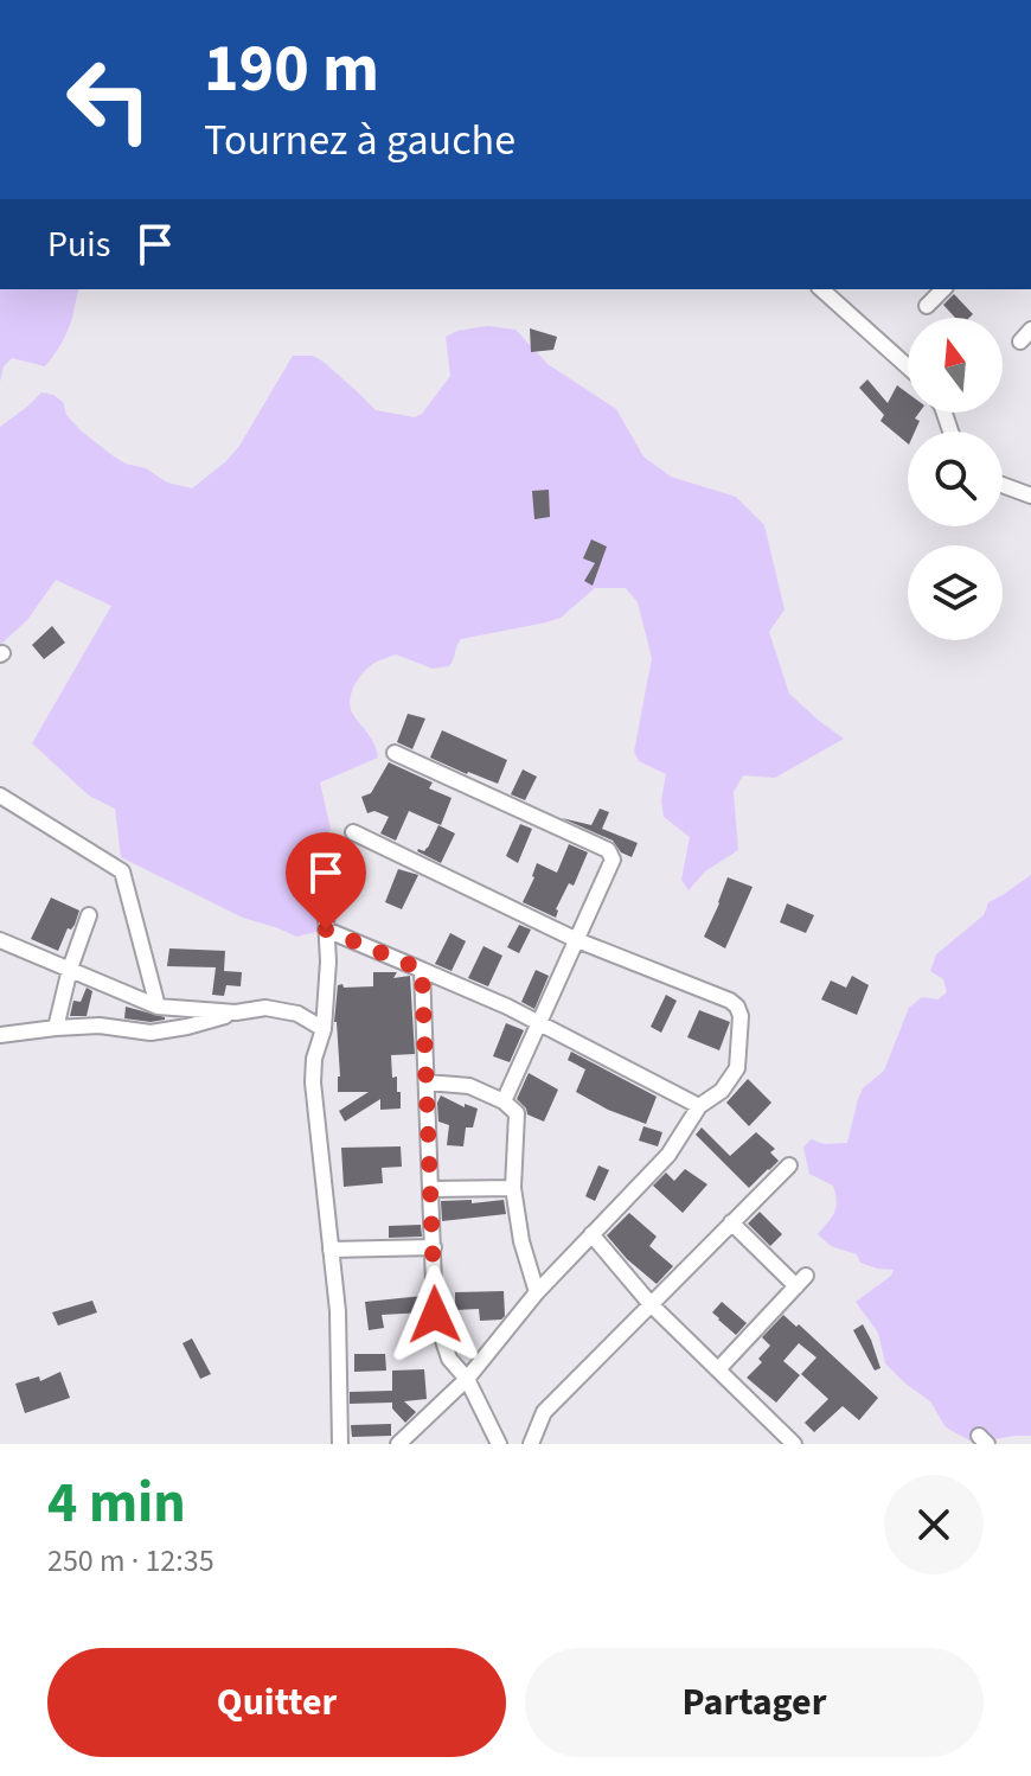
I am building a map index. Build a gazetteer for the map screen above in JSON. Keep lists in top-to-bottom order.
{
  "north": "top",
  "page": {
    "turn": ["190 m", "Tournez à gauche"],
    "then": "Puis",
    "heading": ["4 min", "250 m · 12:35"],
    "buttons": ["Quitter", "Partager"]
  }
}
